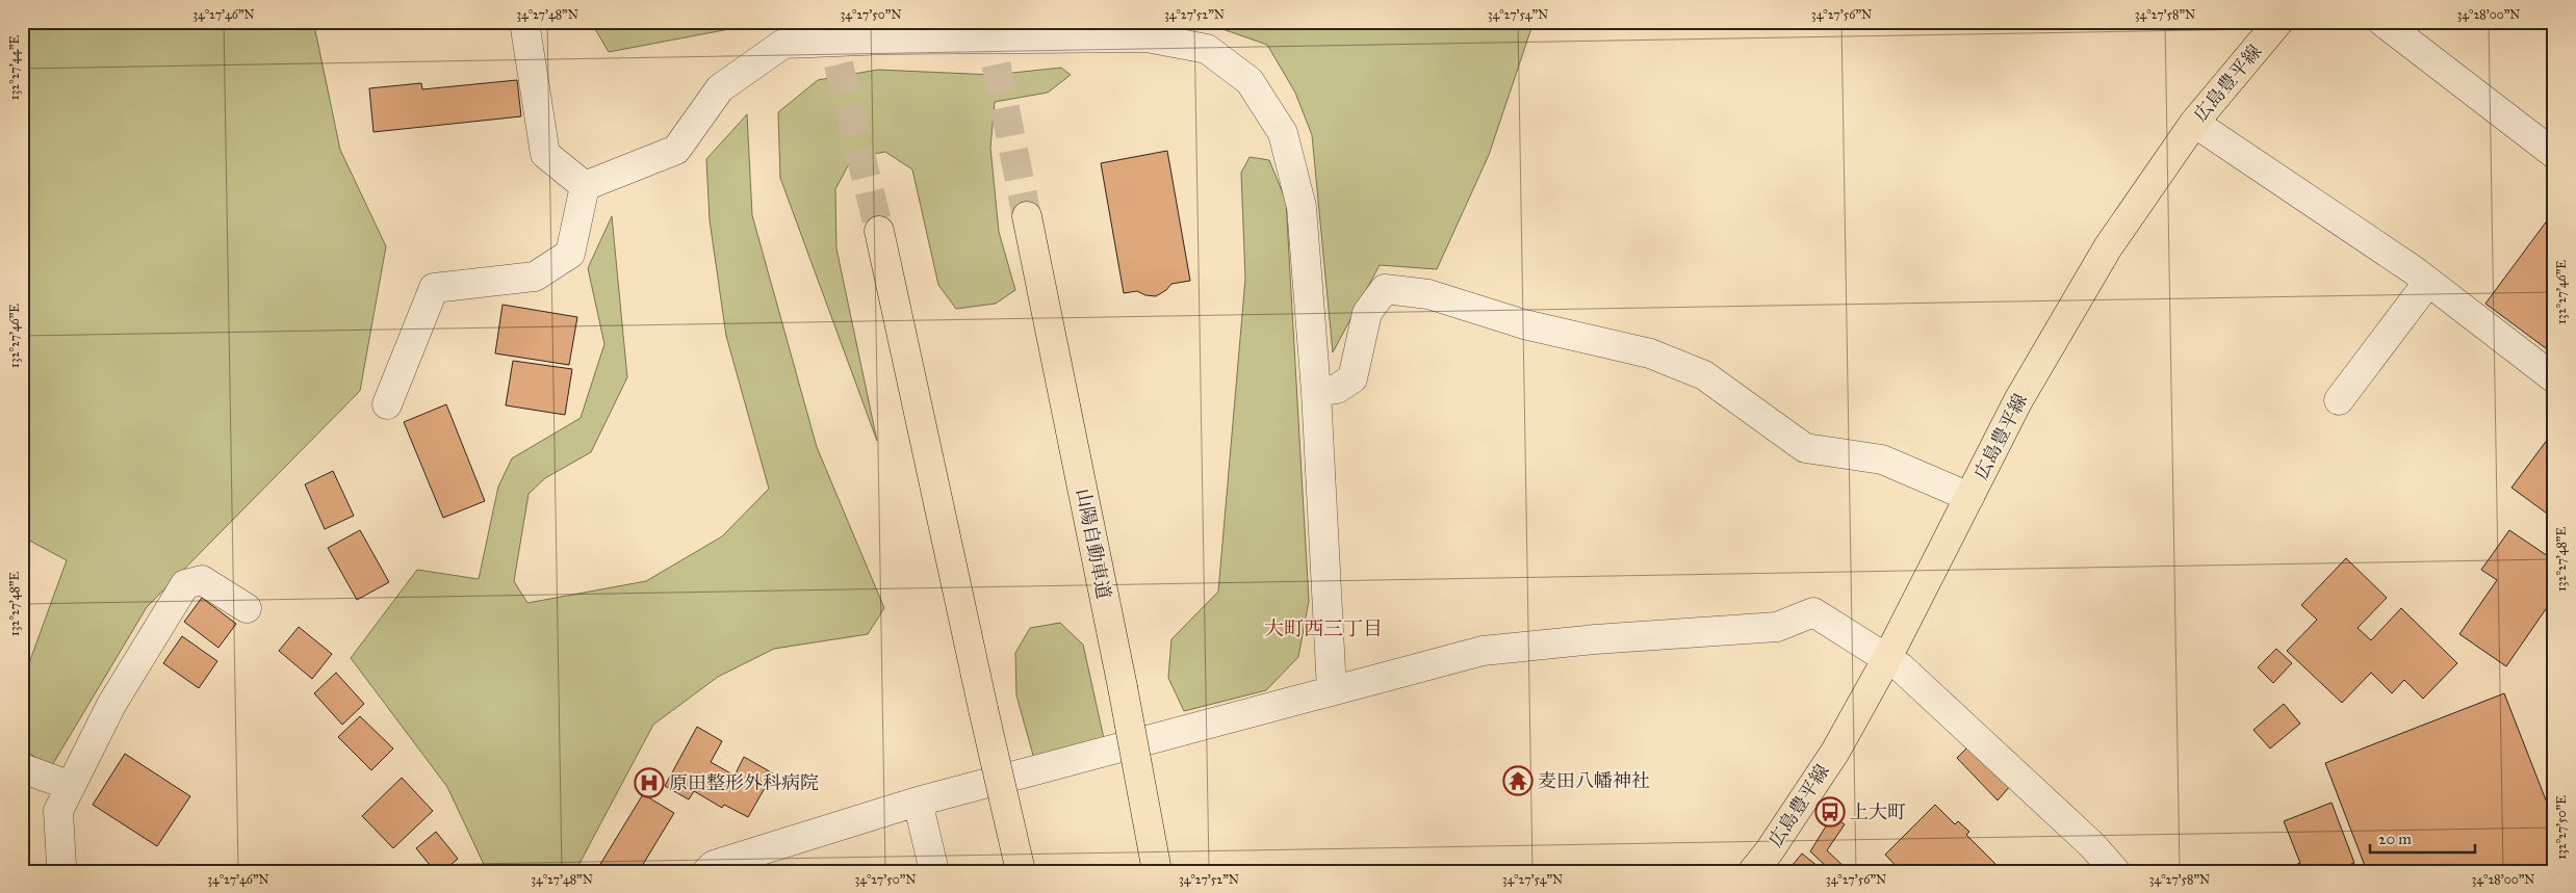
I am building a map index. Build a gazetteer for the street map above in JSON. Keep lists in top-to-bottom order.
{
  "streets": {
    "main road": ["広島豊平線", "山陽自動車道"]
  },
  "districts": ["大町西三丁目"],
  "places": {
    "temple": ["麦田八幡神社"],
    "hospital": ["原田整形外科病院"],
    "bus stop": ["上大町"]
  },
  "scale_bar": "20 m",
  "coordinates": [
    "34°27'46\"N",
    "34°27'48\"N",
    "34°27'50\"N",
    "34°27'52\"N",
    "34°27'54\"N",
    "34°27'56\"N",
    "34°27'58\"N",
    "34°28'00\"N",
    "132°27'44\"E",
    "132°27'46\"E",
    "132°27'48\"E",
    "132°27'50\"E"
  ]
}
